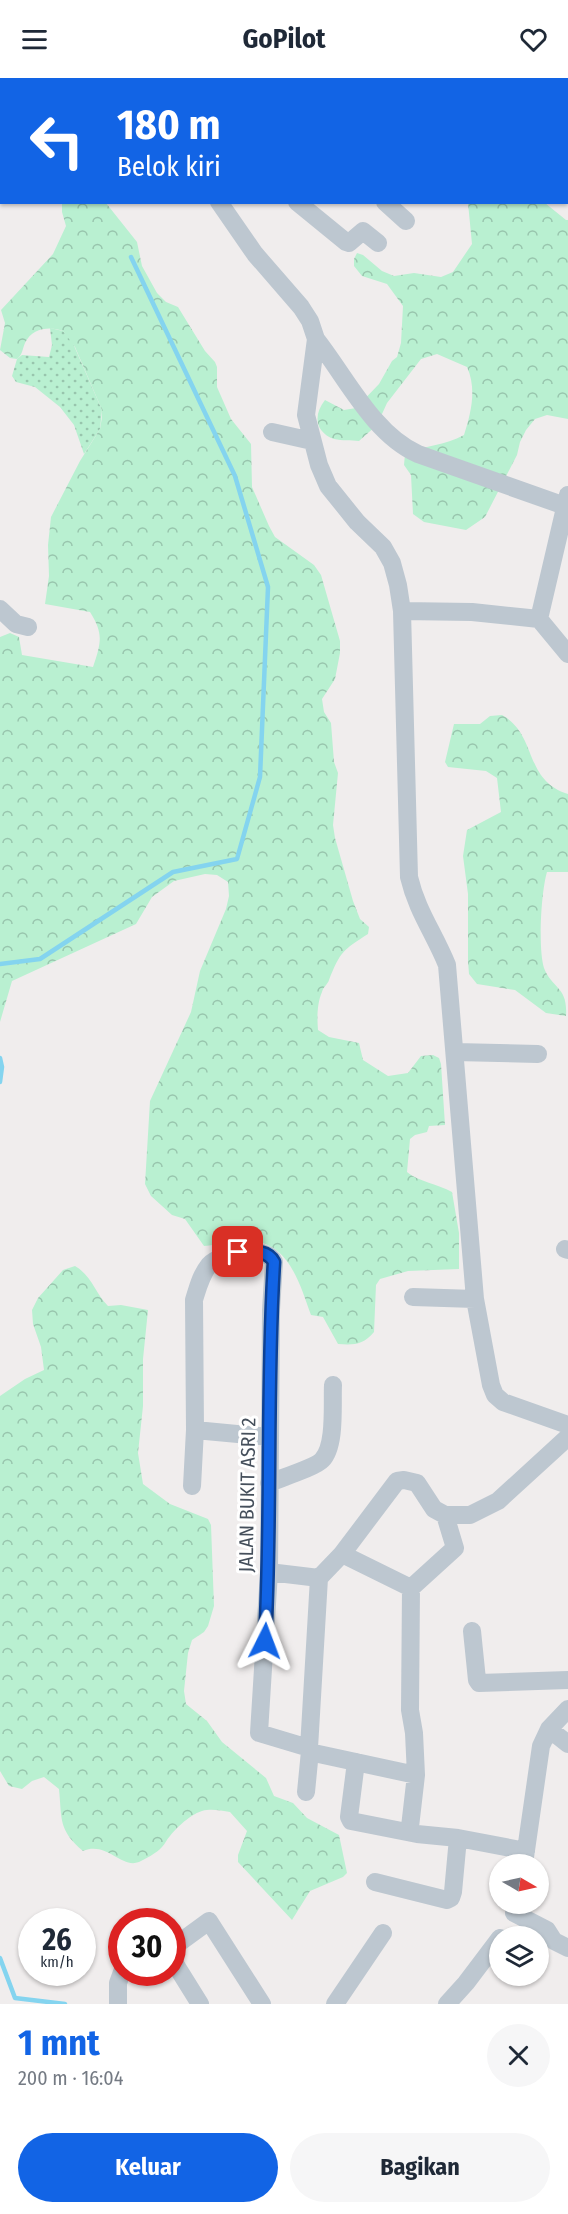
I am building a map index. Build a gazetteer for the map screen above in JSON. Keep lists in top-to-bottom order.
{
  "streets": {
    "street": ["JALAN BUKIT ASRI 2"]
  },
  "north": "right",
  "page": {
    "header": "GoPilot",
    "turn": ["180 m", "Belok kiri"],
    "speed": "26 km/h",
    "limit": "30",
    "heading": ["1 mnt", "200 m · 16:04"],
    "buttons": ["Keluar", "Bagikan"]
  }
}
